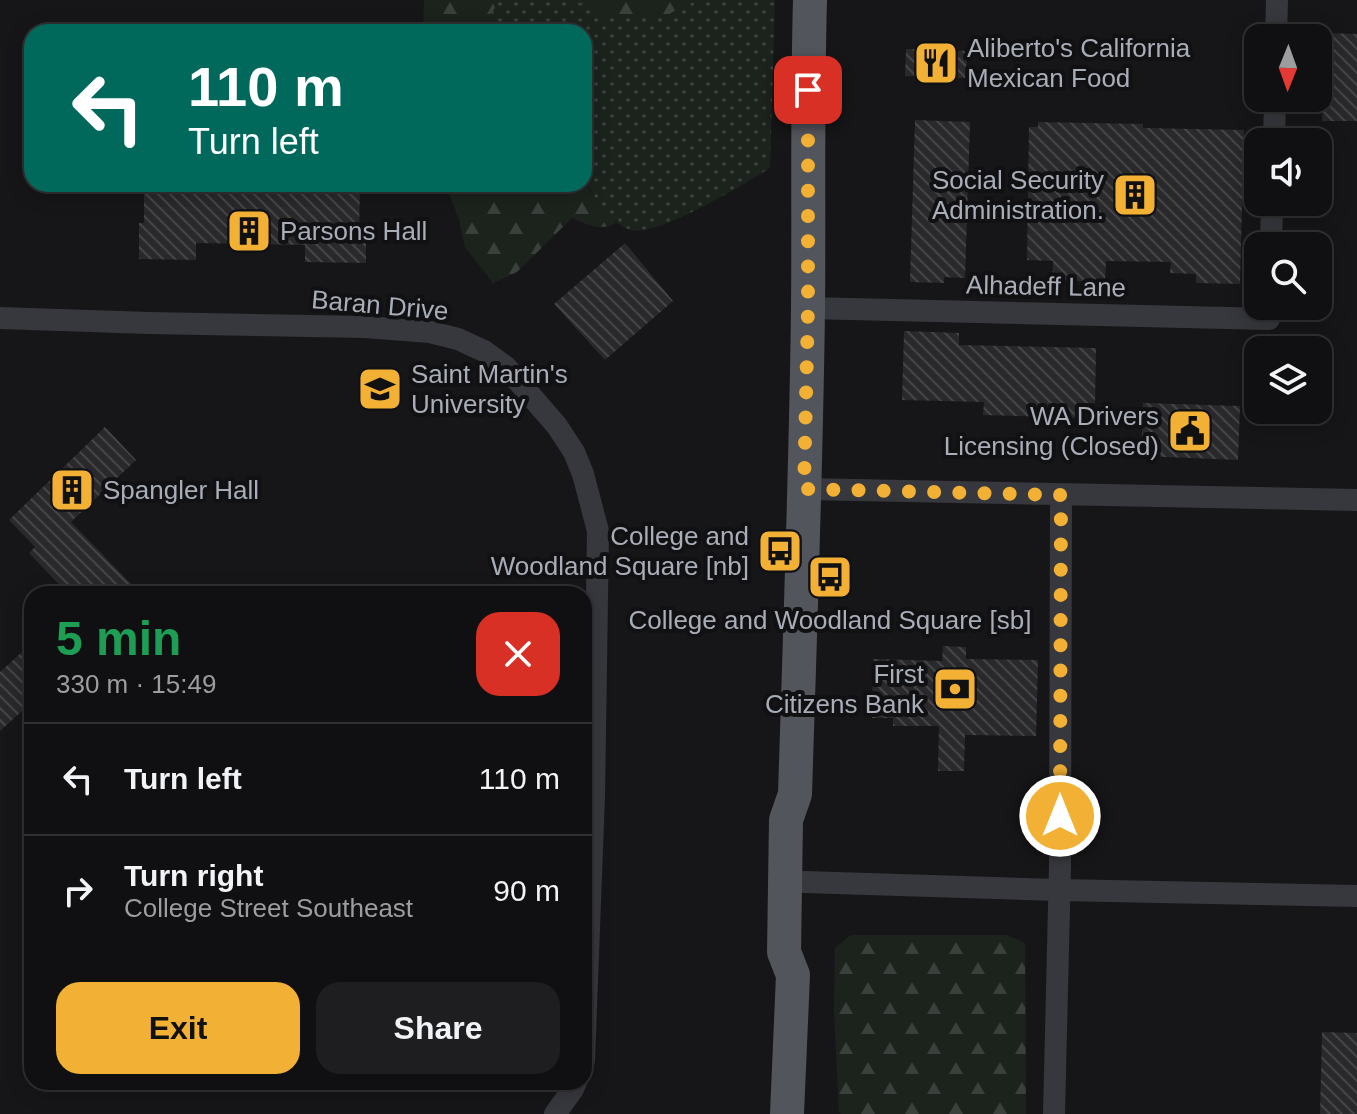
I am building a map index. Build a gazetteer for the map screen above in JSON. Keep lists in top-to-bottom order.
{
  "streets": {
    "street": ["Alhadeff Lane", "Baran Drive"]
  },
  "places": {
    "restaurant": ["Aliberto's California Mexican Food"],
    "building": ["Social Security Administration.", "Parsons Hall", "Spangler Hall"],
    "school or university": ["Saint Martin's University"],
    "public building": ["WA Drivers Licensing (Closed)"],
    "bus stop": ["College and Woodland Square [nb]", "College and Woodland Square [sb]"],
    "bank": ["First Citizens Bank"]
  },
  "north": "bottom",
  "page": {
    "turn": ["110 m", "Turn left"],
    "heading": ["5 min", "330 m · 15:49"],
    "list": [
      {
        "name": "Turn left",
        "value": "110 m"
      },
      {
        "name": "Turn right",
        "note": "College Street Southeast",
        "value": "90 m"
      }
    ],
    "buttons": ["Exit", "Share"]
  }
}
